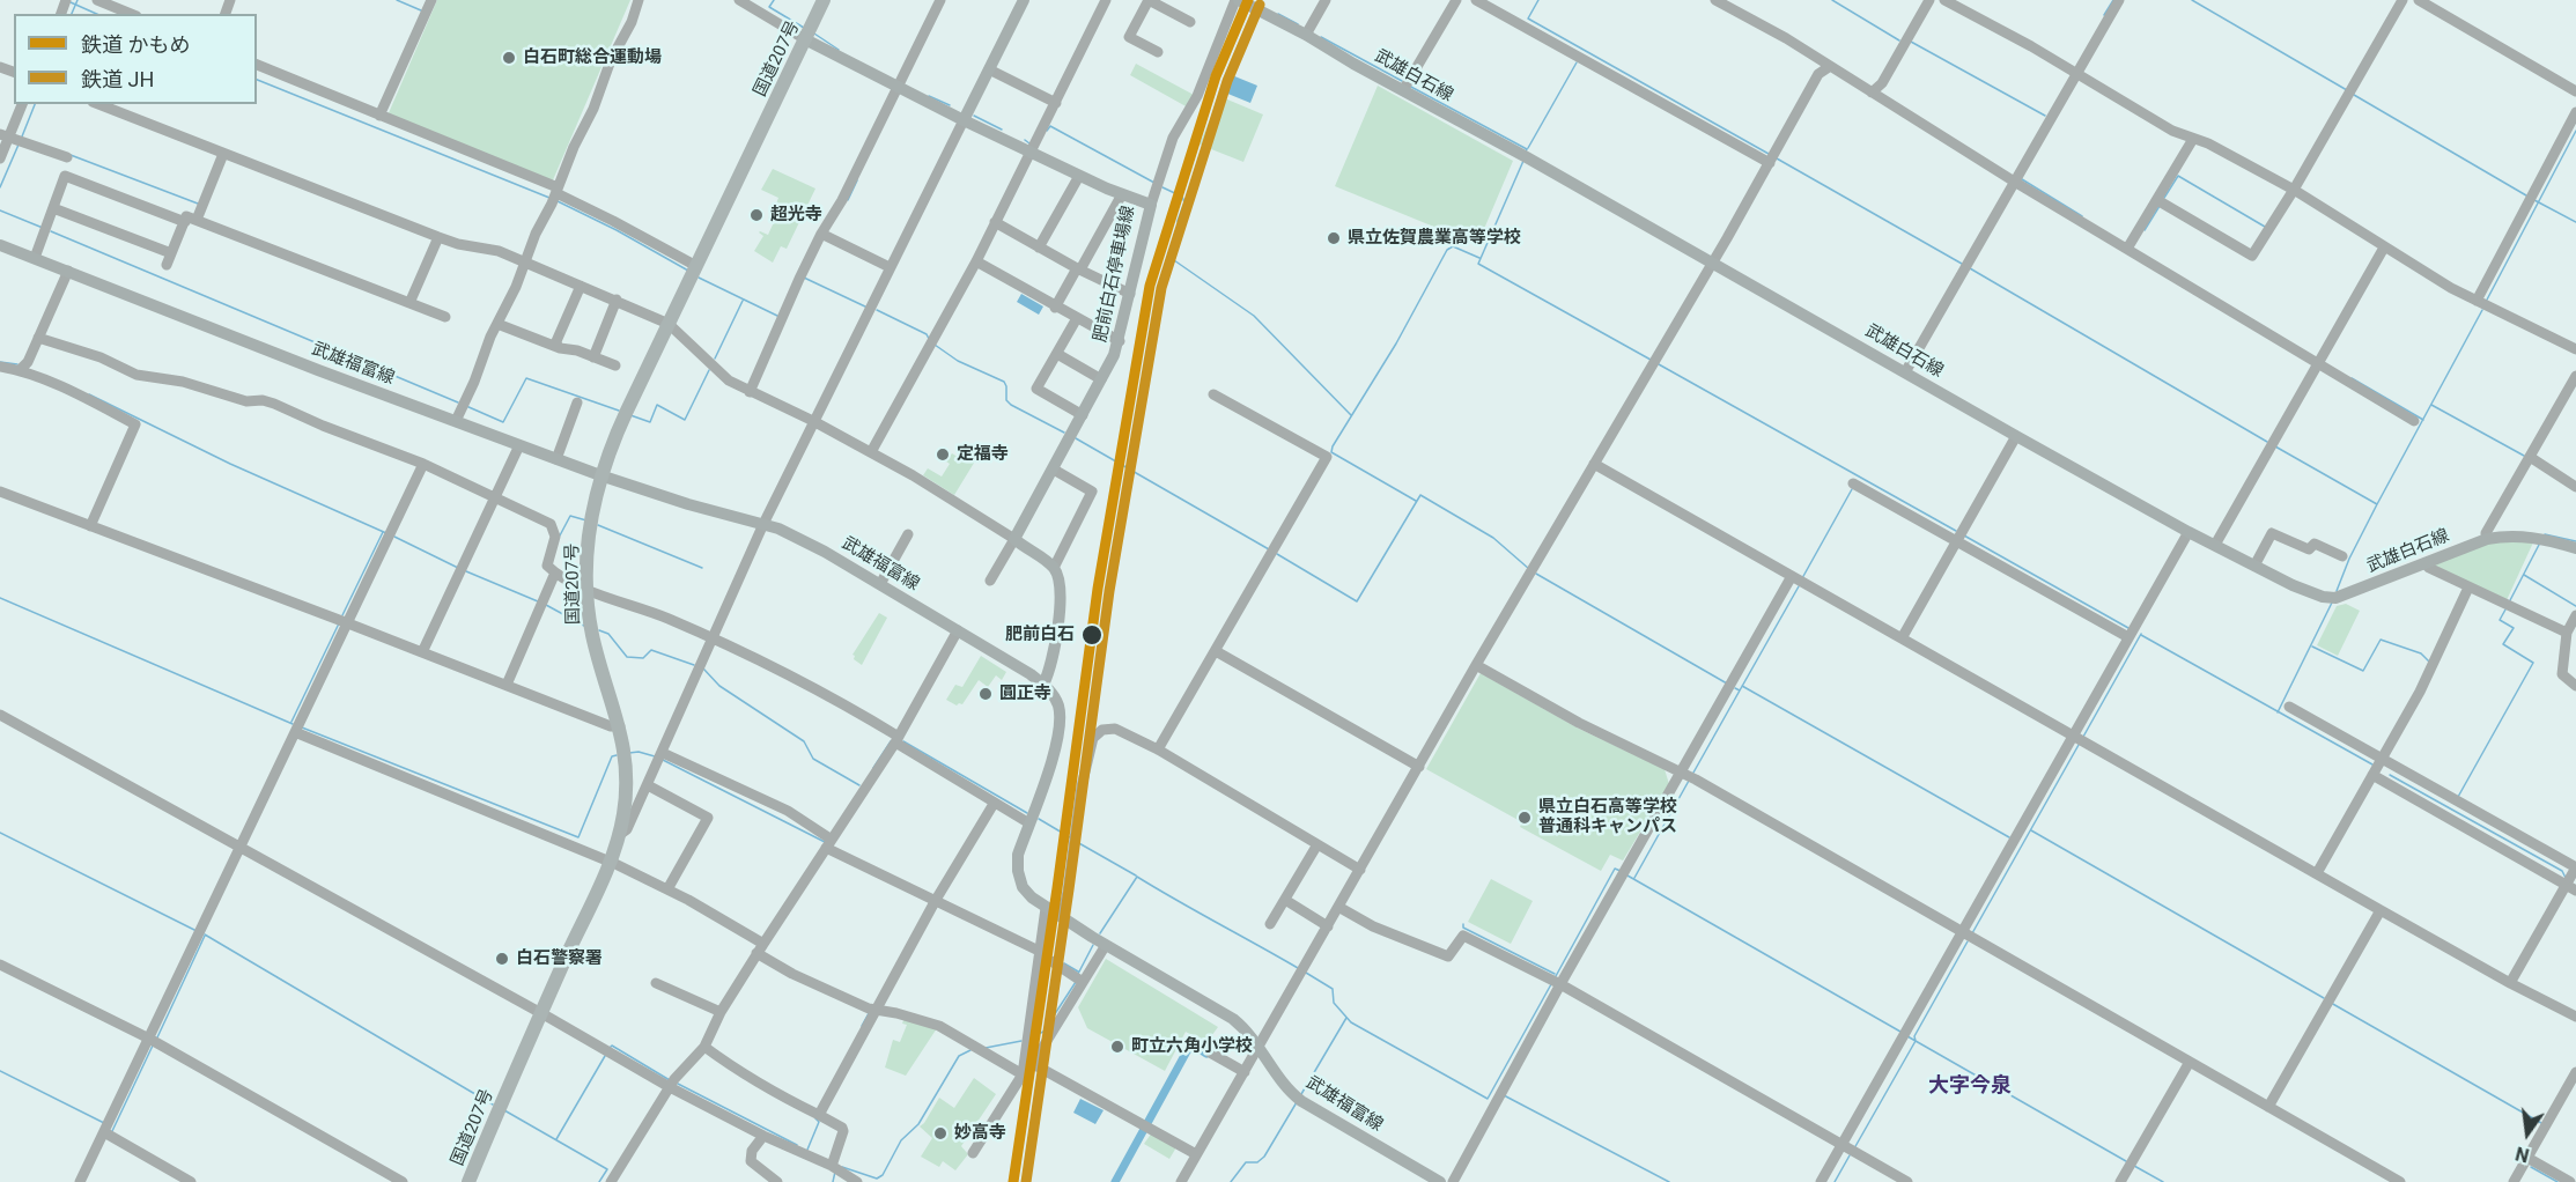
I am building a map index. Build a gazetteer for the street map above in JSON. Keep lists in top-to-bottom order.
{
  "streets": {
    "highway": ["国道207号"],
    "main road": ["武雄白石線", "肥前白石停車場線", "武雄福富線"]
  },
  "crossings": [
    ["国道207号", "肥前白石停車場線"],
    ["国道207号", "武雄福富線"]
  ],
  "districts": ["大字今泉"],
  "places": [
    "白石町総合運動場",
    "超光寺",
    "県立佐賀農業高等学校",
    "定福寺",
    "肥前白石",
    "圓正寺",
    "県立白石高等学校 普通科キャンパス",
    "白石警察署",
    "町立六角小学校",
    "妙高寺"
  ],
  "lines": ["rail line かもめ", "rail line JH"],
  "legend": ["鉄道 かもめ", "鉄道 JH"],
  "north": "bottom"
}
